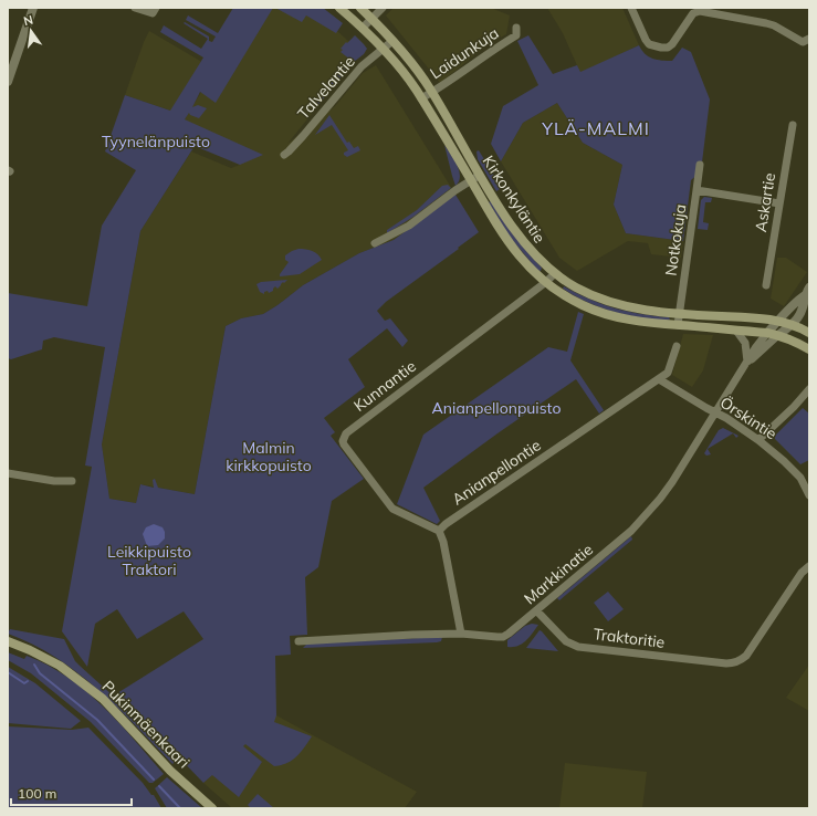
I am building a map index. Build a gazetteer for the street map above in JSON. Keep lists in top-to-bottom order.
{
  "streets": {
    "main road": ["Kirkonkyläntie", "Pukinmäenkaari"],
    "street": [
      "Laidunkuja",
      "Talvelantie",
      "Askartie",
      "Notkokuja",
      "Kunnantie",
      "Örskintie",
      "Anianpellontie",
      "Markkinatie",
      "Traktoritie"
    ]
  },
  "crossings": [
    ["Laidunkuja", "Kirkonkyläntie"],
    ["Talvelantie", "Kirkonkyläntie"],
    ["Kirkonkyläntie", "Notkokuja"],
    ["Kirkonkyläntie", "Kunnantie"],
    ["Kirkonkyläntie", "Markkinatie"],
    ["Askartie", "Notkokuja"],
    ["Kunnantie", "Anianpellontie"],
    ["Örskintie", "Anianpellontie"],
    ["Örskintie", "Markkinatie"],
    ["Markkinatie", "Traktoritie"]
  ],
  "districts": ["YLÄ-MALMI"],
  "parks": [
    "Tyynelänpuisto",
    "Anianpellonpuisto",
    "Malmin kirkkopuisto",
    "Leikkipuisto Traktori"
  ],
  "scale_bar": "100 m",
  "north": "top"
}
